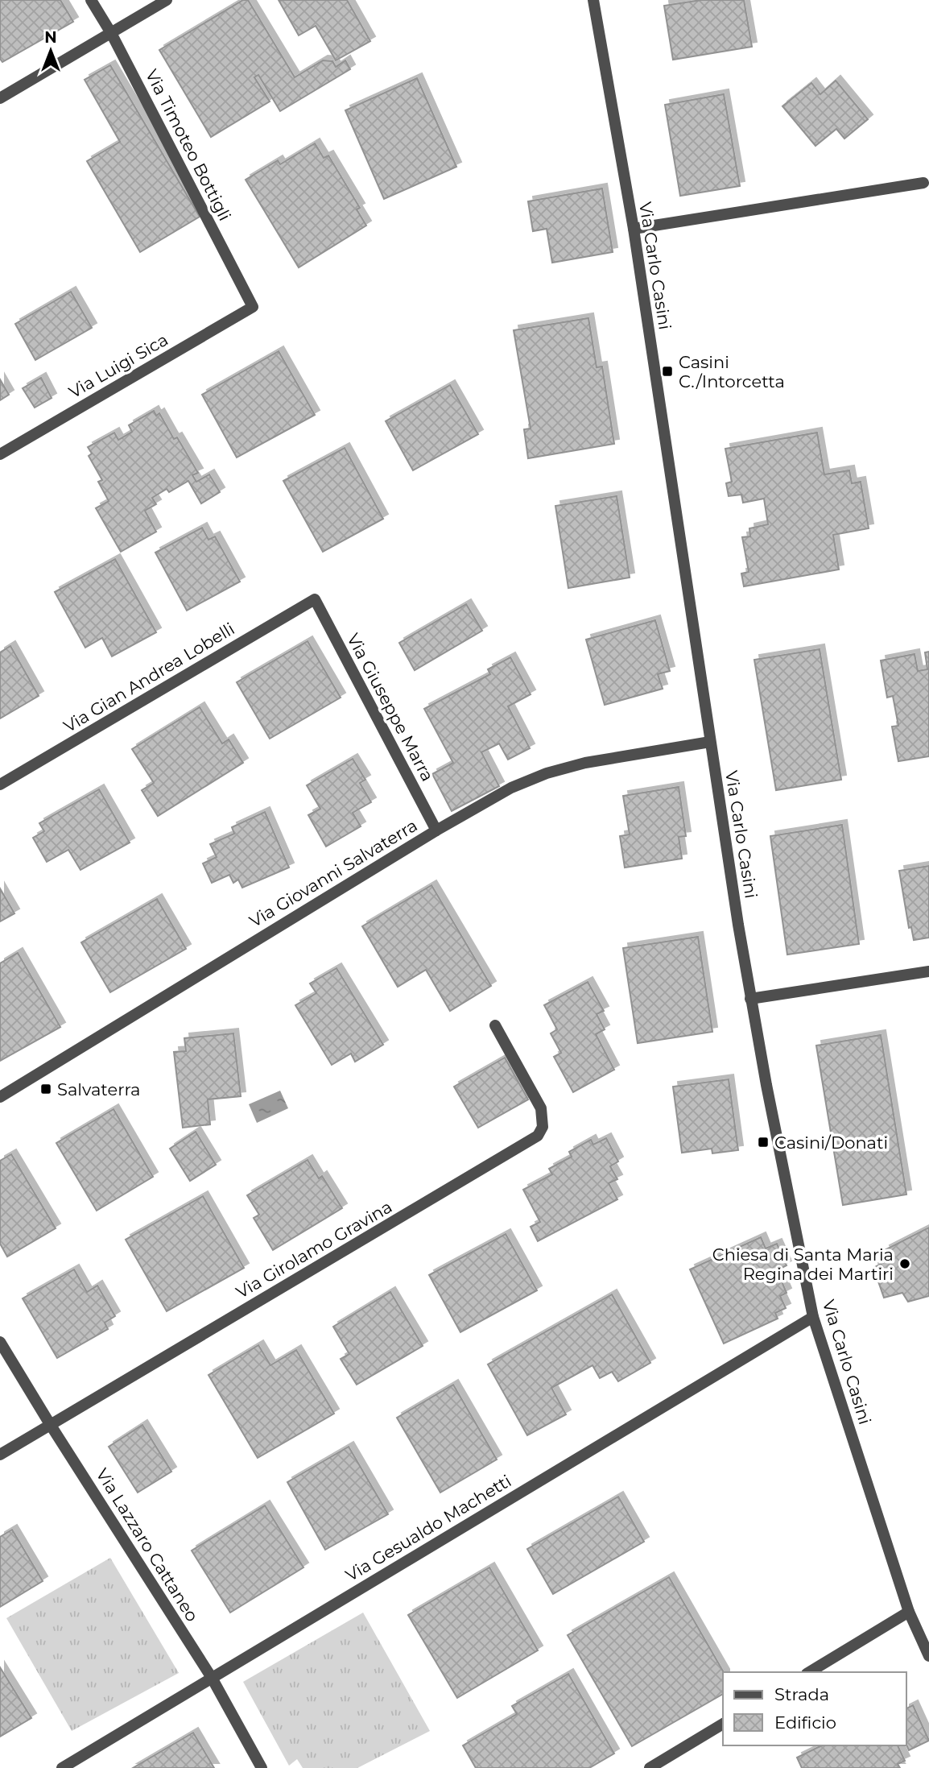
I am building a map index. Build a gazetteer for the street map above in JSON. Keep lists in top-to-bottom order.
{
  "streets": {
    "street": [
      "Via Timoteo Bottigli",
      "Via Carlo Casini",
      "Via Luigi Sica",
      "Via Gian Andrea Lobelli",
      "Via Giuseppe Marra",
      "Via Giovanni Salvaterra",
      "Via Girolamo Gravina",
      "Via Gesualdo Machetti",
      "Via Lazzaro Cattaneo"
    ]
  },
  "crossings": [
    ["Via Timoteo Bottigli", "Via Luigi Sica"],
    ["Via Carlo Casini", "Via Giovanni Salvaterra"],
    ["Via Carlo Casini", "Via Gesualdo Machetti"],
    ["Via Gian Andrea Lobelli", "Via Giuseppe Marra"],
    ["Via Giuseppe Marra", "Via Giovanni Salvaterra"],
    ["Via Girolamo Gravina", "Via Lazzaro Cattaneo"],
    ["Via Gesualdo Machetti", "Via Lazzaro Cattaneo"]
  ],
  "places": {
    "transit": ["Casini C./Intorcetta", "Salvaterra", "Casini/Donati"],
    "other": ["Chiesa di Santa Maria Regina dei Martiri"]
  },
  "legend": ["Strada", "Edificio"],
  "north": "top"
}
